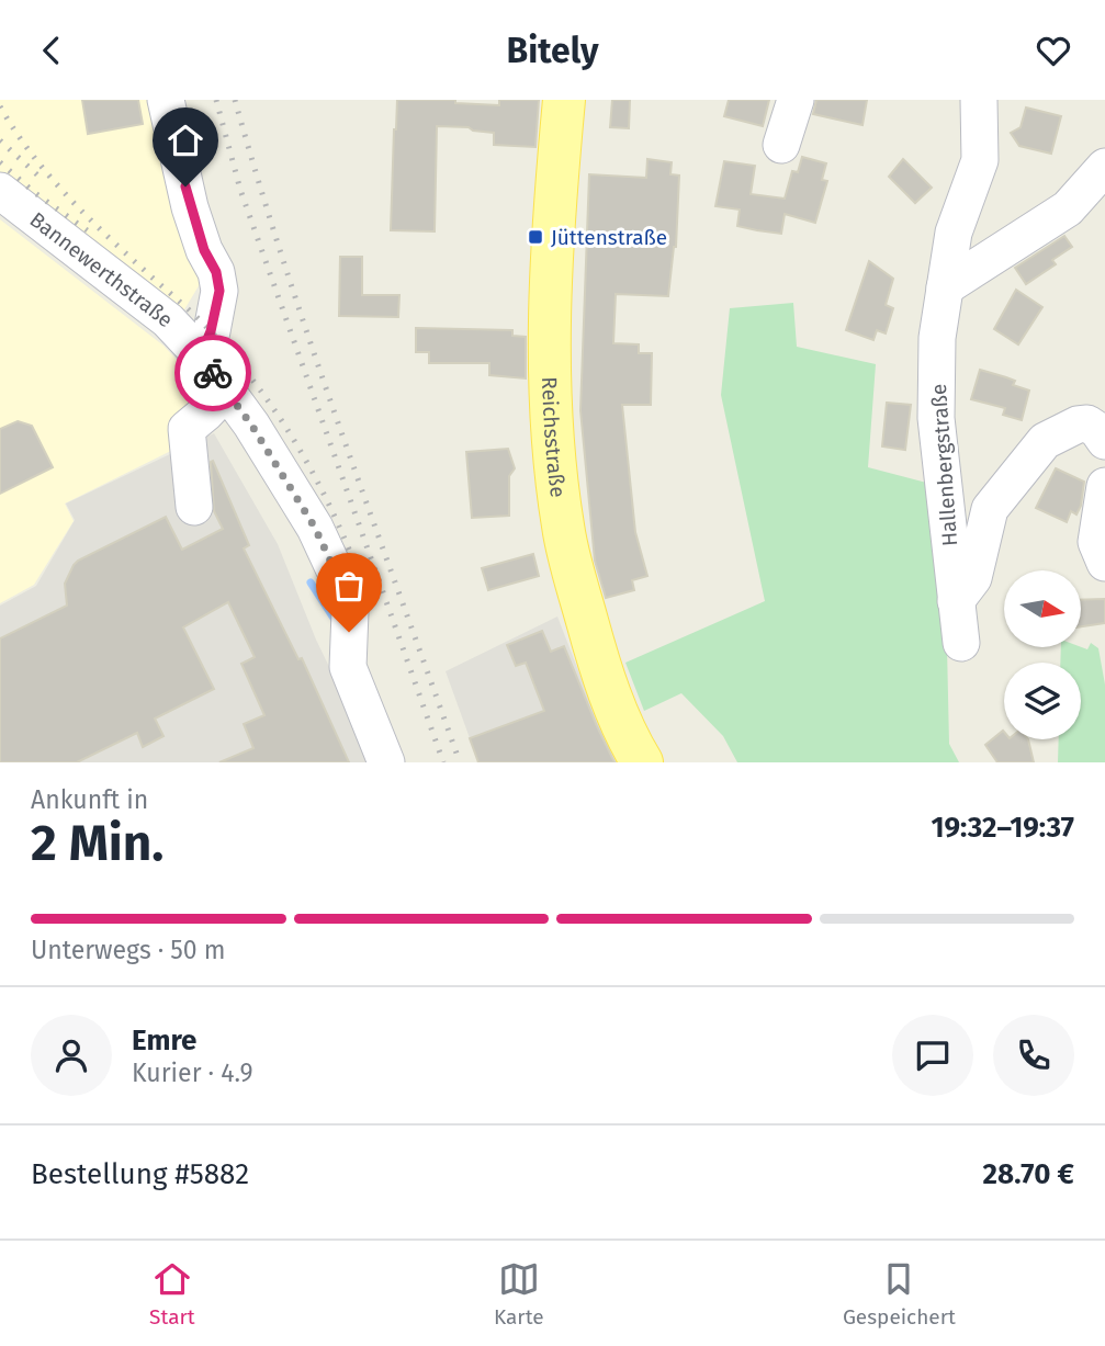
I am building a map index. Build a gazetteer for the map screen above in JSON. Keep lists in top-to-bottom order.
{
  "streets": {
    "main road": ["Reichsstraße"],
    "street": ["Bannewerthstraße", "Hallenbergstraße"]
  },
  "places": {
    "transit": ["Jüttenstraße"]
  },
  "north": "right",
  "page": {
    "header": "Bitely",
    "heading": ["2 Min.", "Ankunft in", "19:32–19:37"],
    "panel": [
      "Emre",
      "Kurier · 4.9",
      "Bestellung #5882",
      "28.70 €"
    ],
    "bar": "Unterwegs · 50 m",
    "tabs": ["Start", "Karte", "Gespeichert"]
  }
}
